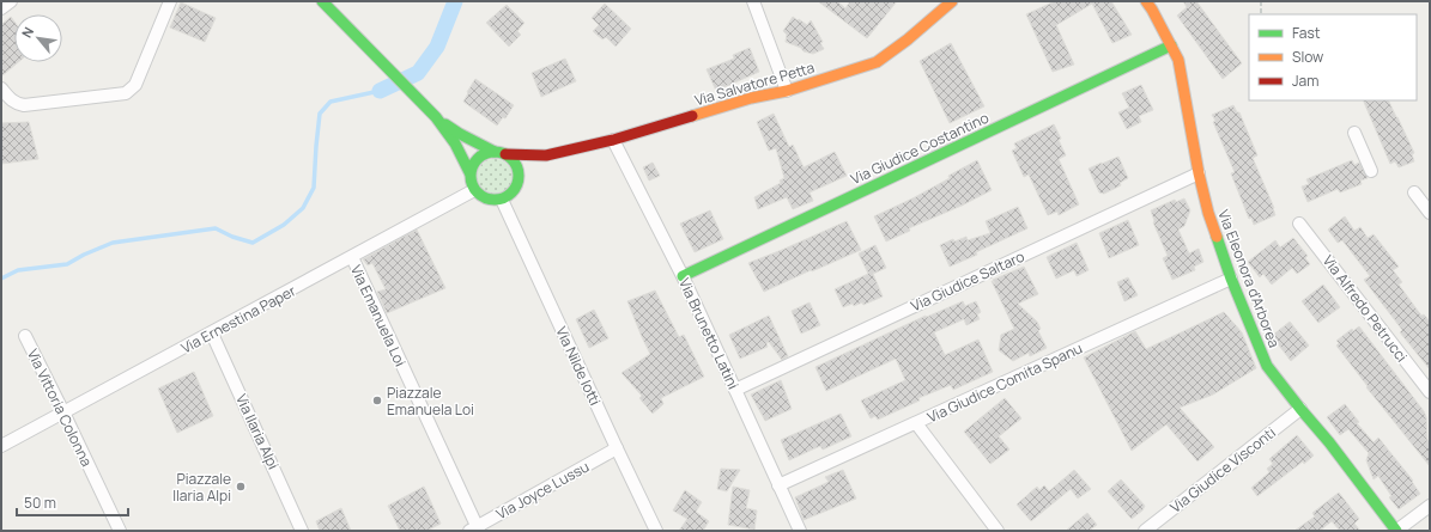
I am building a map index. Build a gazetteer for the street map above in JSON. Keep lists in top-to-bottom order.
{
  "streets": {
    "street": [
      "Via Salvatore Petta",
      "Via Giudice Costantino",
      "Via Eleonora d'Arborea",
      "Via Giudice Saltaro",
      "Via Alfredo Petrucci",
      "Via Emanuela Loi",
      "Via Ernestina Paper",
      "Via Brunetto Latini",
      "Via Nilde Iotti",
      "Via Giudice Comita Spanu",
      "Via Vittoria Colonna",
      "Via Ilaria Alpi",
      "Via Giudice Visconti",
      "Via Joyce Lussu"
    ]
  },
  "crossings": [
    ["Via Salvatore Petta", "Via Ernestina Paper"],
    ["Via Salvatore Petta", "Via Brunetto Latini"],
    ["Via Salvatore Petta", "Via Nilde Iotti"],
    ["Via Giudice Costantino", "Via Eleonora d'Arborea"],
    ["Via Giudice Costantino", "Via Brunetto Latini"],
    ["Via Eleonora d'Arborea", "Via Giudice Saltaro"],
    ["Via Eleonora d'Arborea", "Via Giudice Comita Spanu"],
    ["Via Eleonora d'Arborea", "Via Giudice Visconti"],
    ["Via Giudice Saltaro", "Via Brunetto Latini"],
    ["Via Emanuela Loi", "Via Ernestina Paper"],
    ["Via Emanuela Loi", "Via Joyce Lussu"],
    ["Via Ernestina Paper", "Via Nilde Iotti"],
    ["Via Ernestina Paper", "Via Vittoria Colonna"],
    ["Via Ernestina Paper", "Via Ilaria Alpi"],
    ["Via Brunetto Latini", "Via Giudice Comita Spanu"],
    ["Via Nilde Iotti", "Via Joyce Lussu"]
  ],
  "places": ["Piazzale Emanuela Loi", "Piazzale Ilaria Alpi"],
  "legend": ["Fast", "Slow", "Jam"],
  "scale_bar": "50 m",
  "north": "top left"
}
